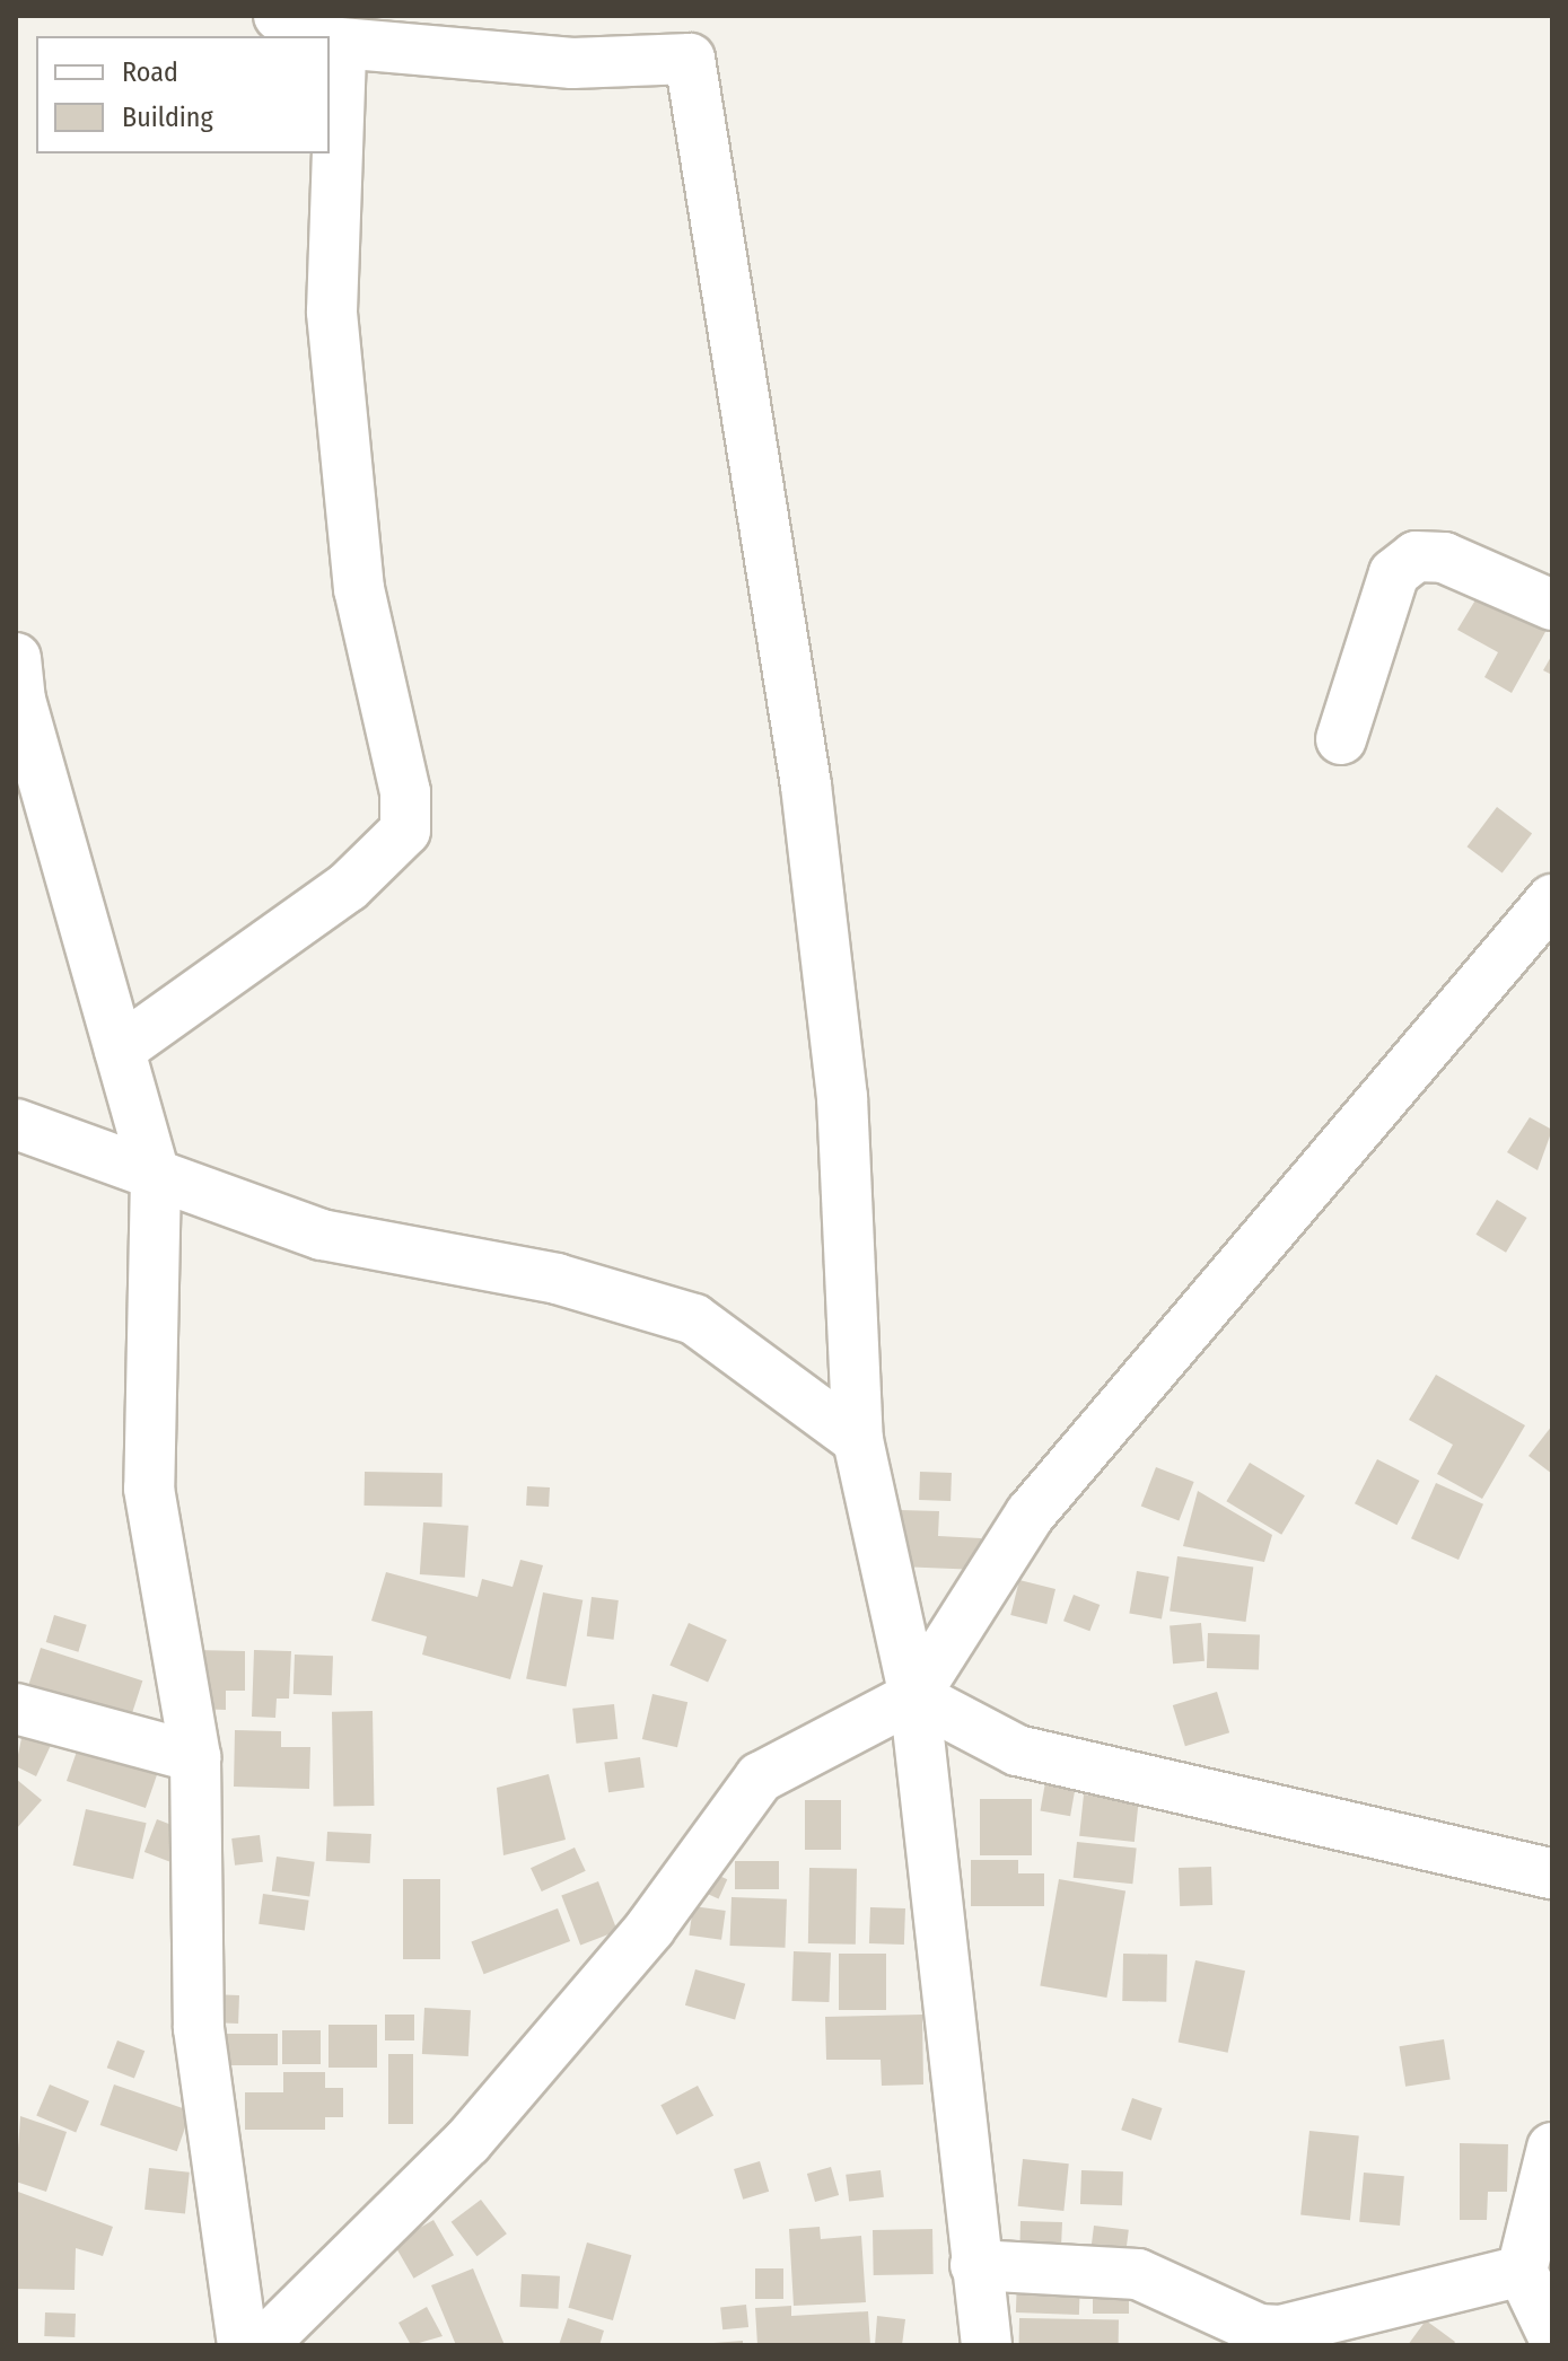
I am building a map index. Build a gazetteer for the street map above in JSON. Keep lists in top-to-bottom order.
{
  "legend": ["Road", "Building"]
}
